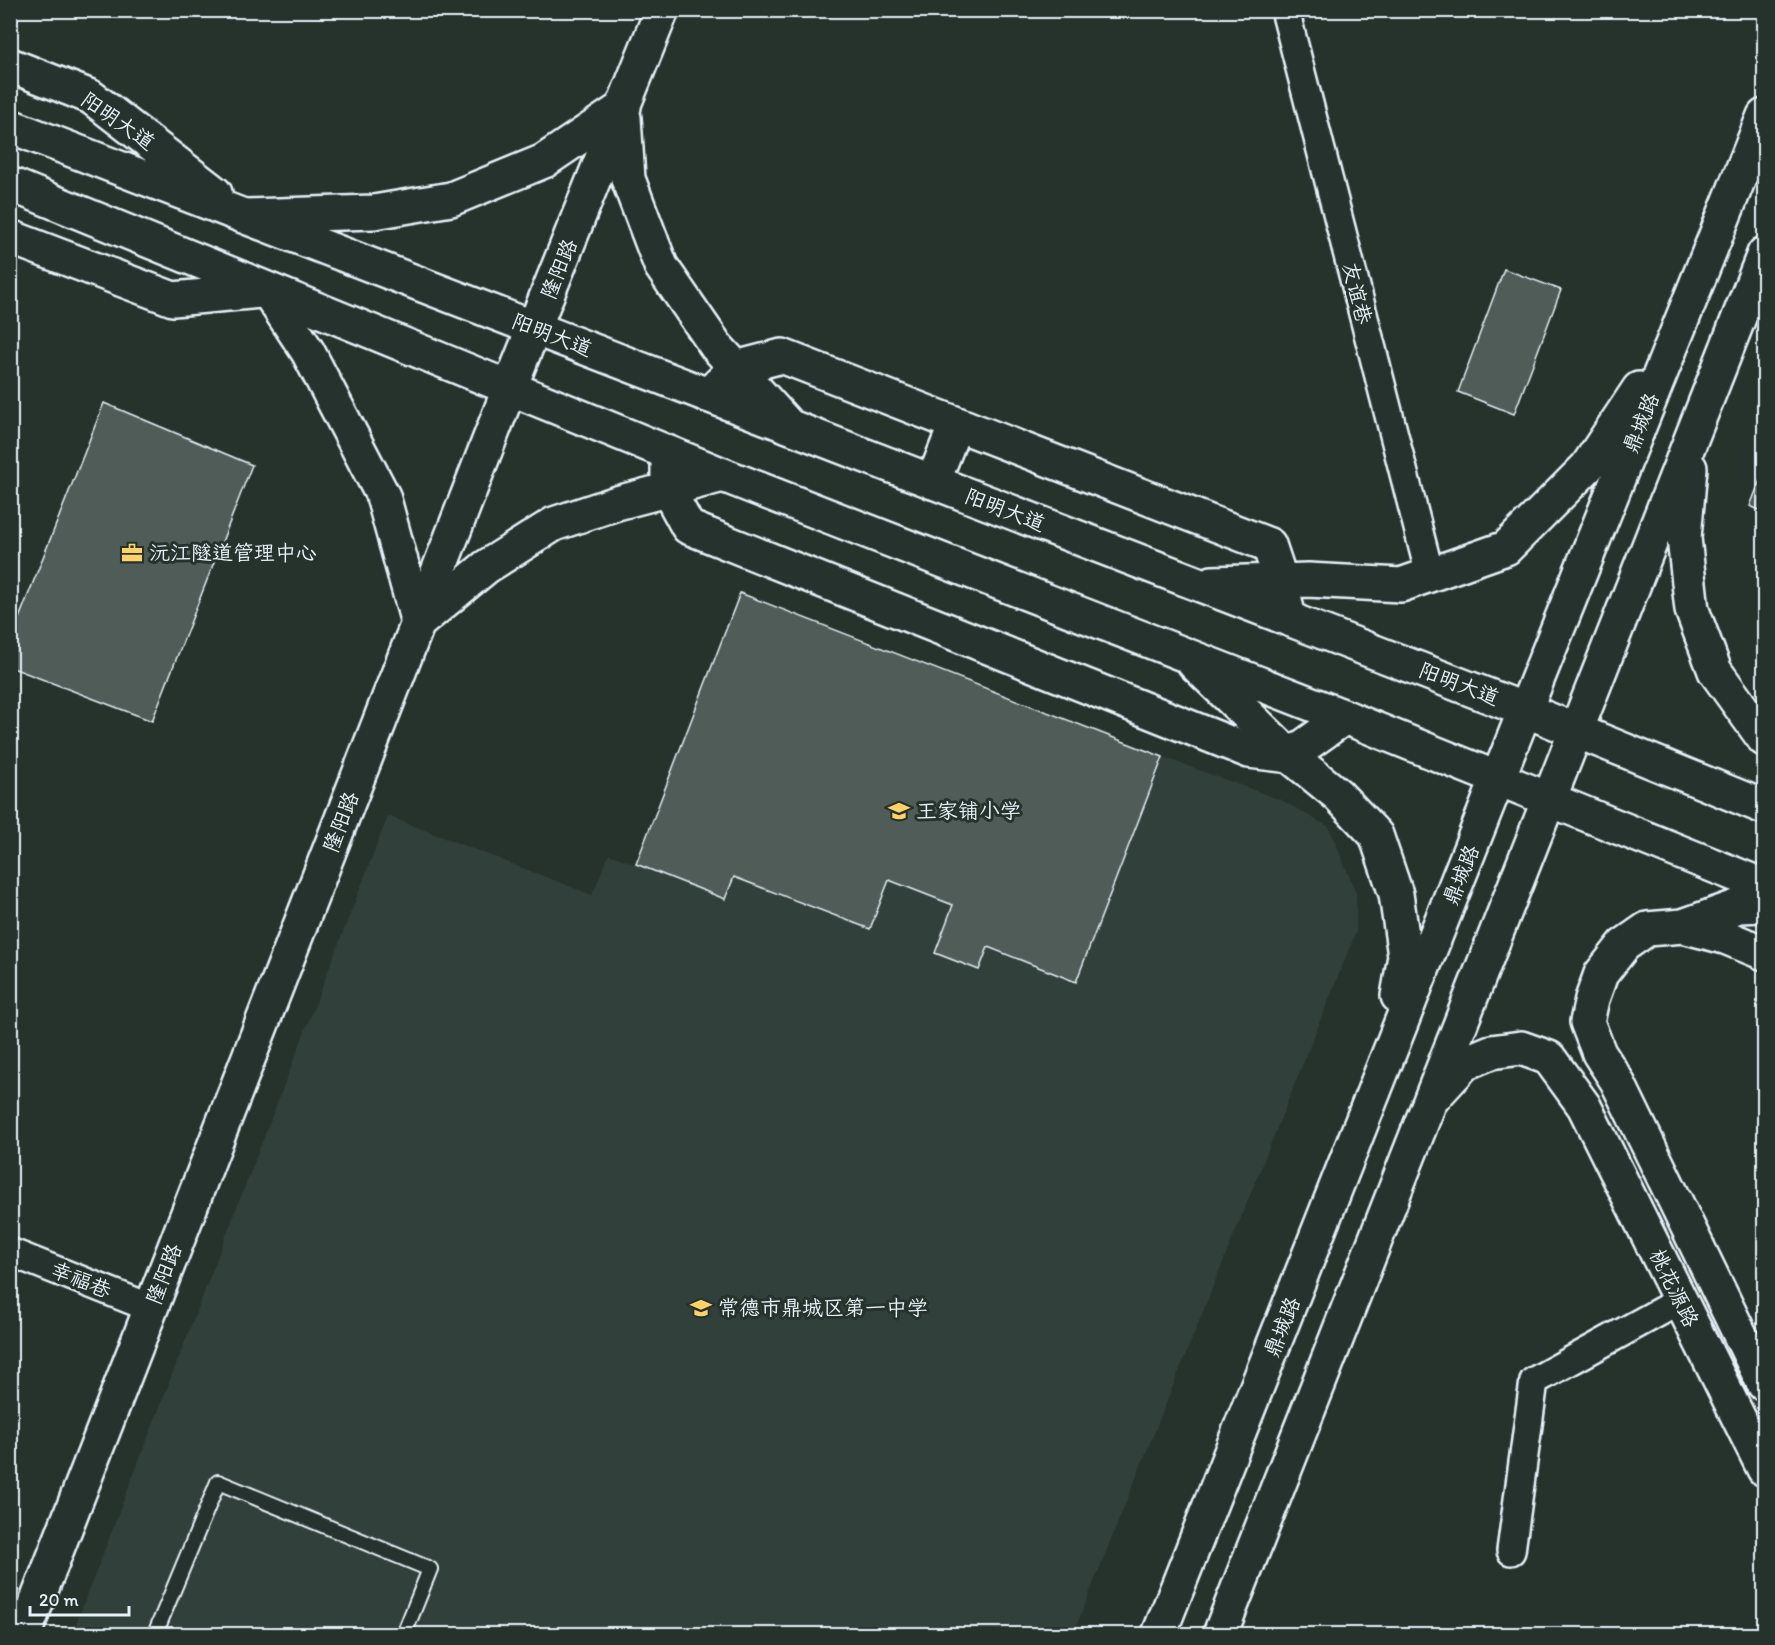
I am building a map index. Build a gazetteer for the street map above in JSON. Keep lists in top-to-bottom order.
{
  "streets": {
    "main road": [
      "阳明大道",
      "隆阳路",
      "鼎城路",
      "桃花源路"
    ],
    "street": ["友谊巷", "幸福巷"]
  },
  "crossings": [
    ["阳明大道", "隆阳路"],
    ["阳明大道", "鼎城路"],
    ["隆阳路", "幸福巷"]
  ],
  "places": {
    "office": ["沅江隧道管理中心"],
    "school or university": ["王家铺小学", "常德市鼎城区第一中学"]
  },
  "scale_bar": "20 m"
}
